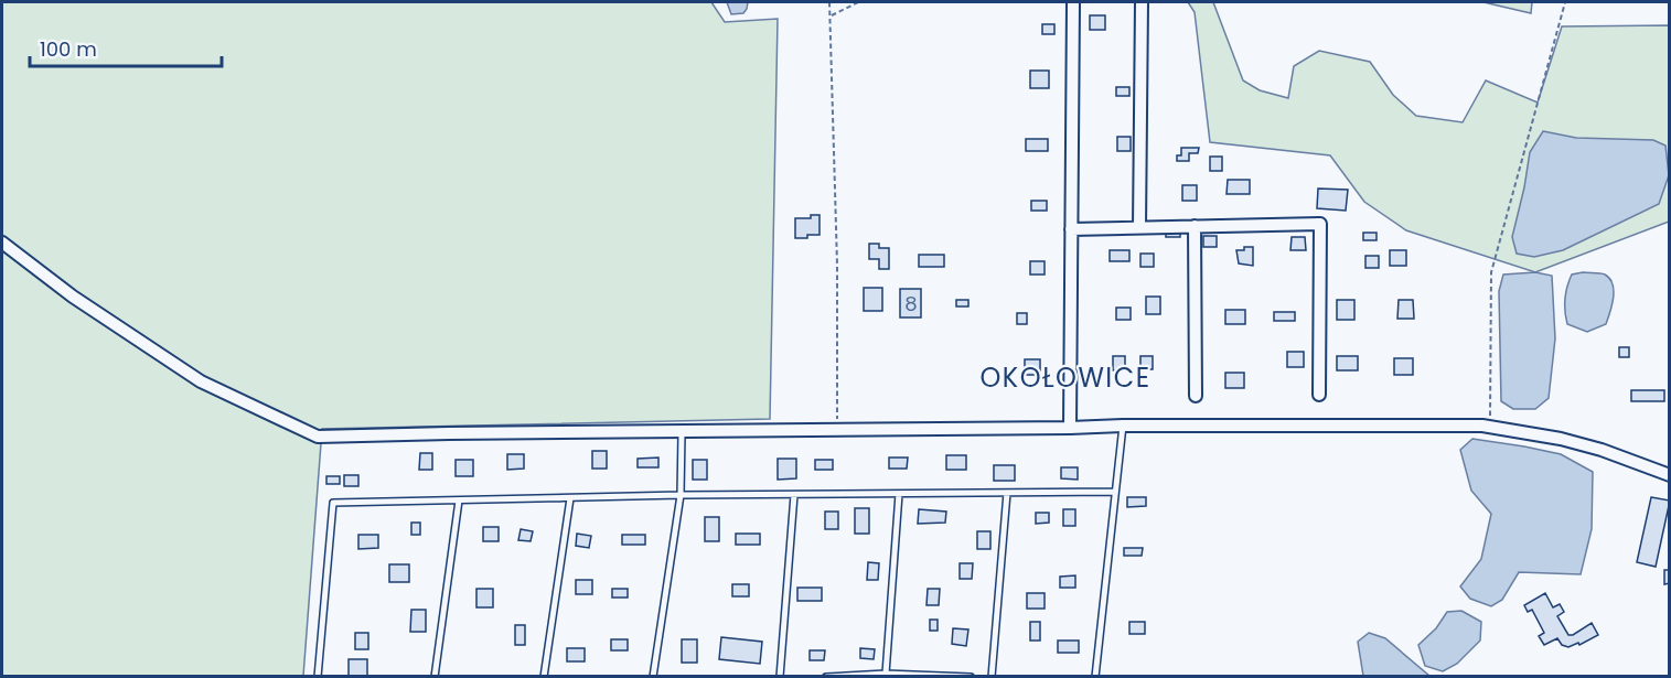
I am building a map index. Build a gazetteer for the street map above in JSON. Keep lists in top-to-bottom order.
{
  "districts": ["OKOŁOWICE"],
  "house_numbers": ["8"],
  "scale_bar": "100 m"
}
